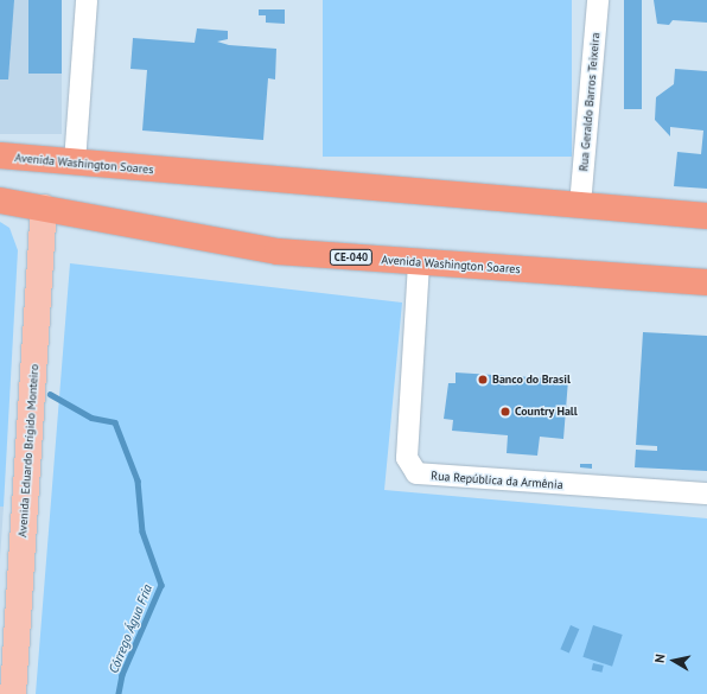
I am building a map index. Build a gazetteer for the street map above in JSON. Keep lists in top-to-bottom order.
{
  "streets": {
    "highway": ["Avenida Washington Soares", "CE-040"],
    "main road": ["Avenida Eduardo Brígido Monteiro"],
    "street": ["Rua Geraldo Barros Teixeira", "Rua República da Armênia"]
  },
  "crossings": [
    ["Rua Geraldo Barros Teixeira", "Avenida Washington Soares"],
    ["Avenida Washington Soares", "Avenida Eduardo Brígido Monteiro"],
    ["Avenida Washington Soares", "Rua República da Armênia"]
  ],
  "water": ["Córrego Água Fria"],
  "places": ["Banco do Brasil", "Country Hall"],
  "north": "left"
}
